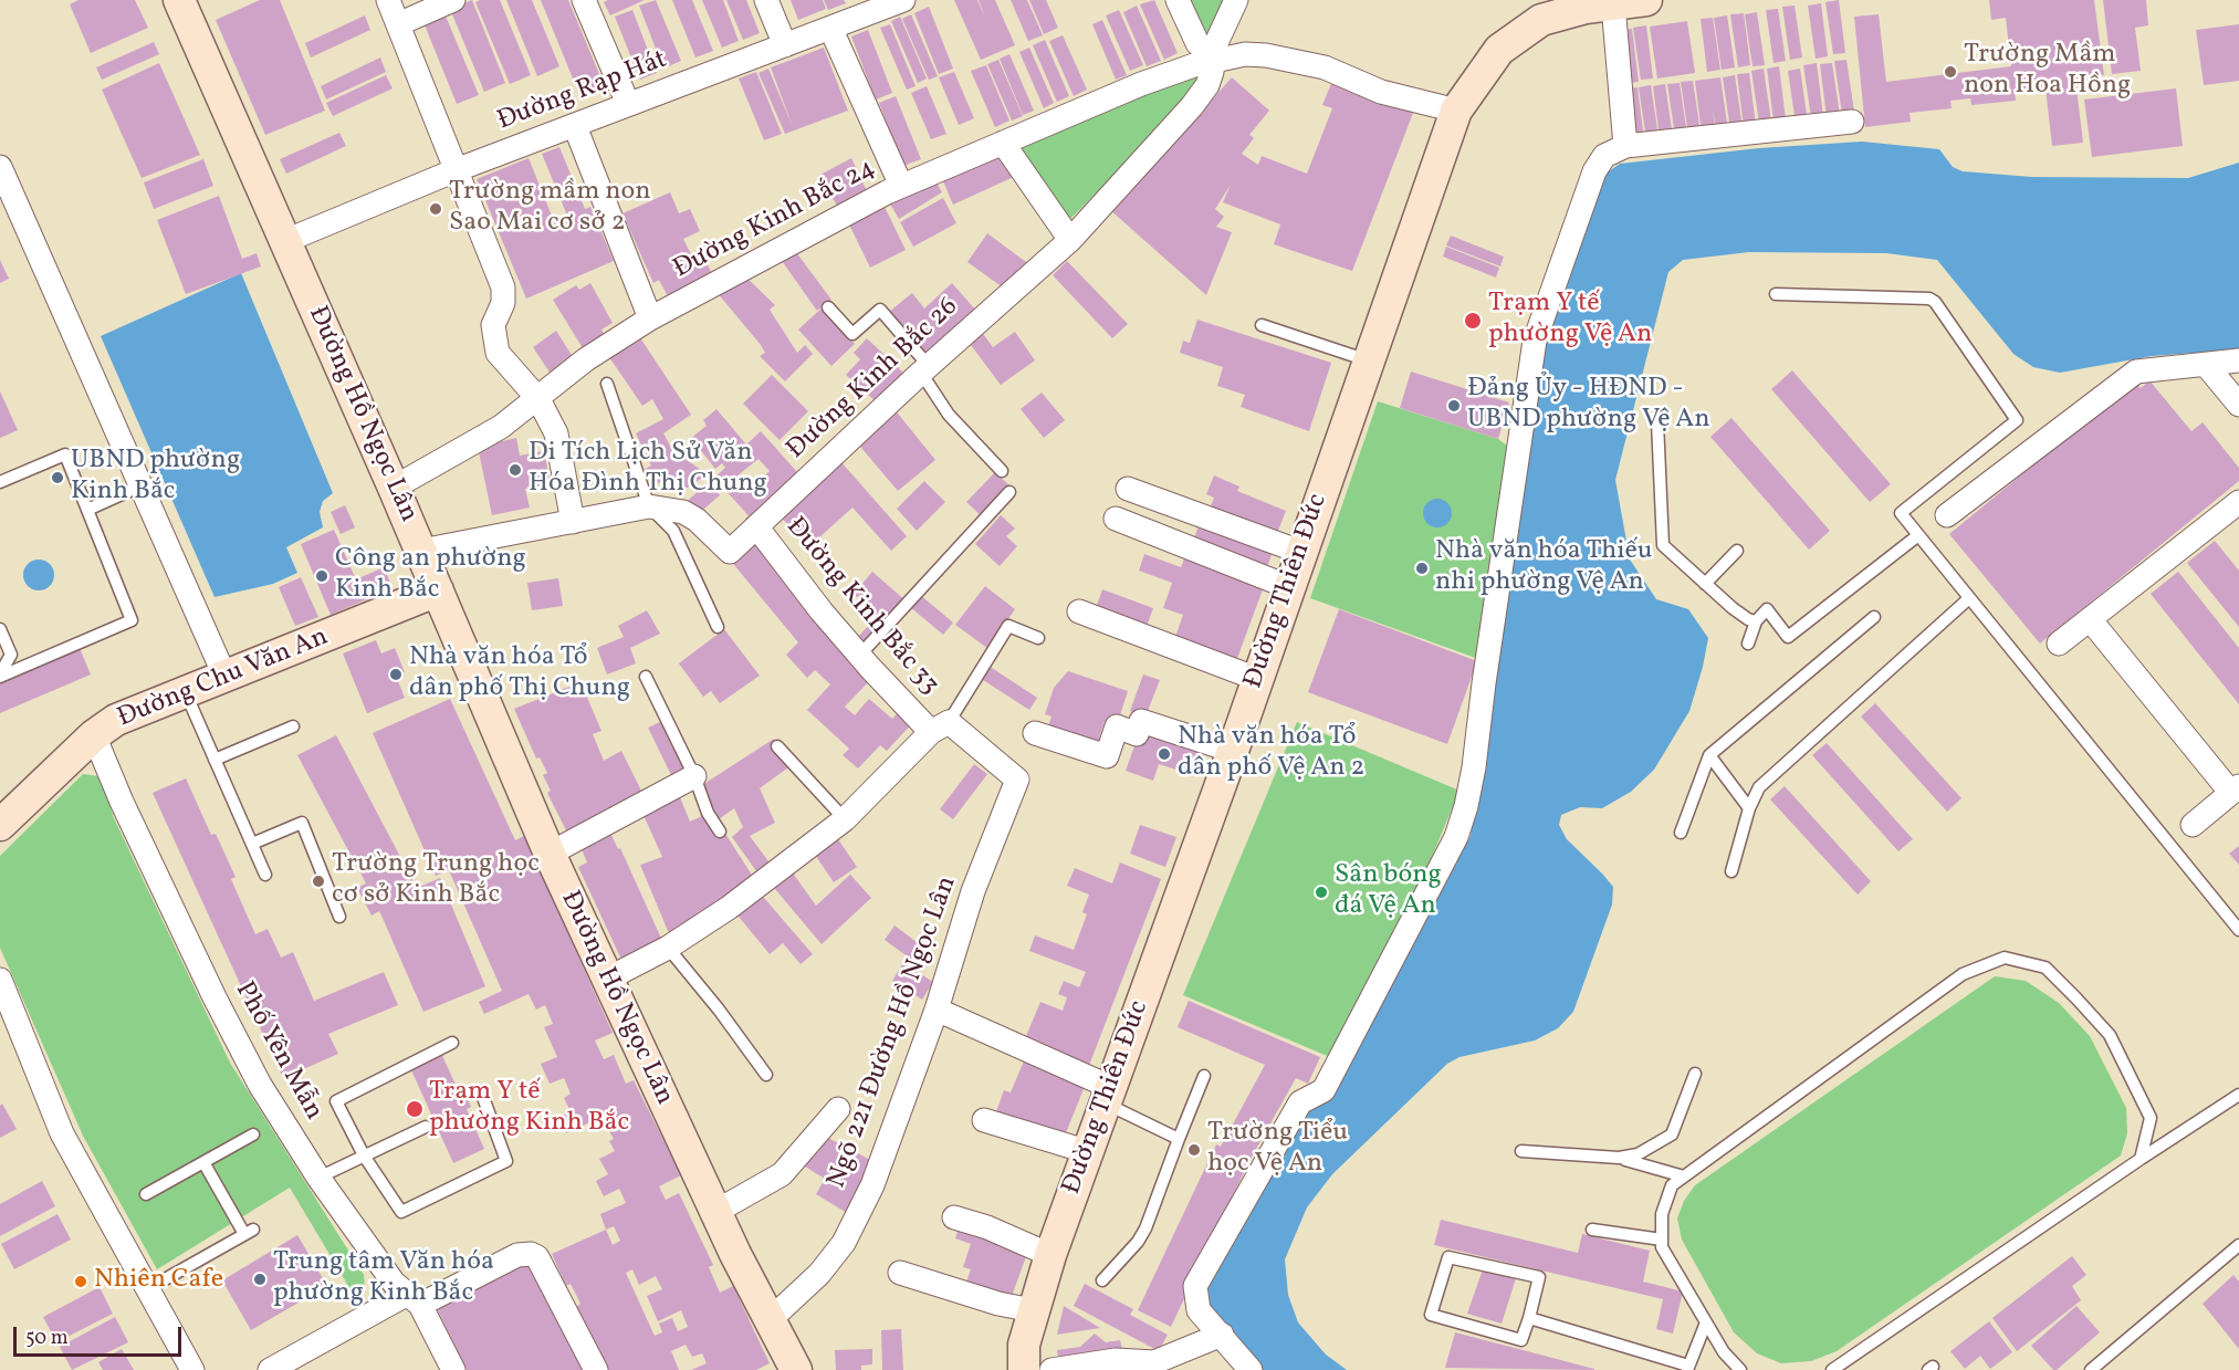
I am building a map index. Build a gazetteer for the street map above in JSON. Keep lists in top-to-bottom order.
{
  "streets": {
    "street": [
      "Đường Rạp Hát",
      "Đường Kinh Bắc 24",
      "Đường Kinh Bắc 26",
      "Đường Hồ Ngọc Lân",
      "Đường Thiên Đức",
      "Đường Kinh Bắc 33",
      "Đường Chu Văn An",
      "Ngõ 221 Đường Hồ Ngọc Lân",
      "Phố Yên Mẫn"
    ]
  },
  "crossings": [
    ["Đường Rạp Hát", "Đường Hồ Ngọc Lân"],
    ["Đường Kinh Bắc 24", "Đường Kinh Bắc 26"],
    ["Đường Kinh Bắc 24", "Đường Hồ Ngọc Lân"],
    ["Đường Kinh Bắc 24", "Đường Thiên Đức"],
    ["Đường Kinh Bắc 26", "Đường Hồ Ngọc Lân"],
    ["Đường Kinh Bắc 26", "Đường Kinh Bắc 33"],
    ["Đường Hồ Ngọc Lân", "Đường Chu Văn An"],
    ["Đường Hồ Ngọc Lân", "Ngõ 221 Đường Hồ Ngọc Lân"],
    ["Đường Kinh Bắc 33", "Ngõ 221 Đường Hồ Ngọc Lân"],
    ["Đường Chu Văn An", "Phố Yên Mẫn"]
  ],
  "places": [
    "Trường Mầm non Hoa Hồng",
    "Trường mầm non Sao Mai cơ sở 2",
    "Trạm Y tế phường Vệ An",
    "Đảng Ủy - HĐND - UBND phường Vệ An",
    "Di Tích Lịch Sử Văn Hóa Đình Thị Chung",
    "UBND phường Kinh Bắc",
    "Nhà văn hóa Thiếu nhi phường Vệ An",
    "Công an phường Kinh Bắc",
    "Nhà văn hóa Tổ dân phố Thị Chung",
    "Nhà văn hóa Tổ dân phố Vệ An 2",
    "Trường Trung học cơ sở Kinh Bắc",
    "Sân bóng đá Vệ An",
    "Trạm Y tế phường Kinh Bắc",
    "Trường Tiểu học Vệ An",
    "Trung tâm Văn hóa phường Kinh Bắc",
    "Nhiên Cafe"
  ],
  "scale_bar": "50 m"
}
